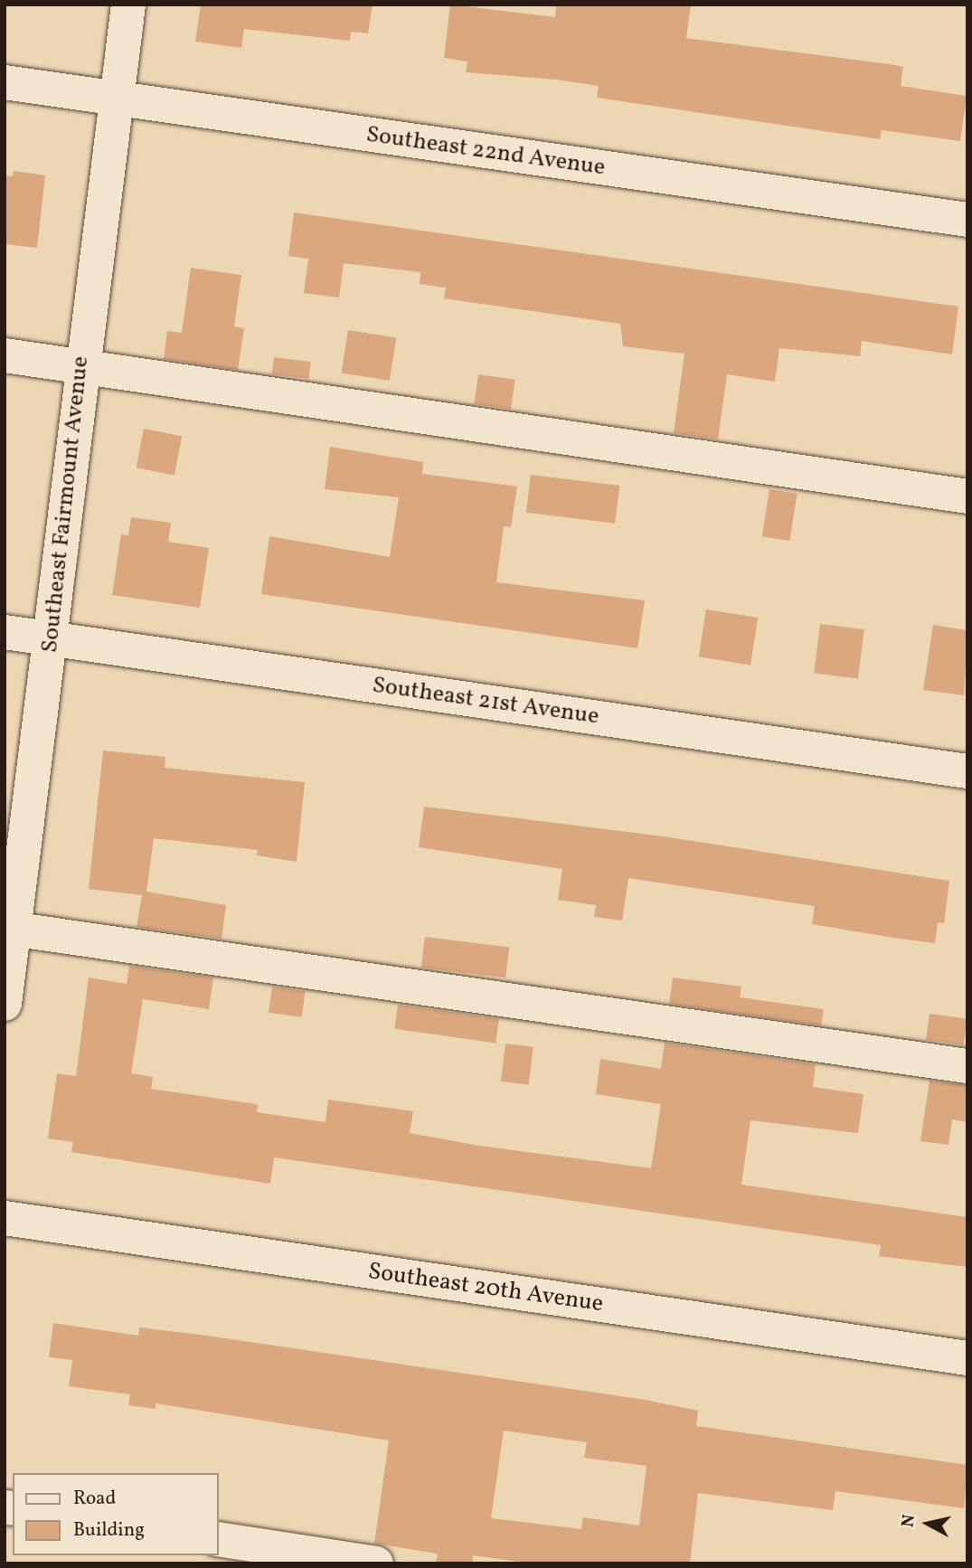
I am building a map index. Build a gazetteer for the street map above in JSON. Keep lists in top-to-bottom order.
{
  "streets": {
    "street": [
      "Southeast 22nd Avenue",
      "Southeast Fairmount Avenue",
      "Southeast 21st Avenue",
      "Southeast 20th Avenue"
    ]
  },
  "crossings": [
    ["Southeast 22nd Avenue", "Southeast Fairmount Avenue"],
    ["Southeast Fairmount Avenue", "Southeast 21st Avenue"]
  ],
  "legend": ["Road", "Building"],
  "north": "left"
}
